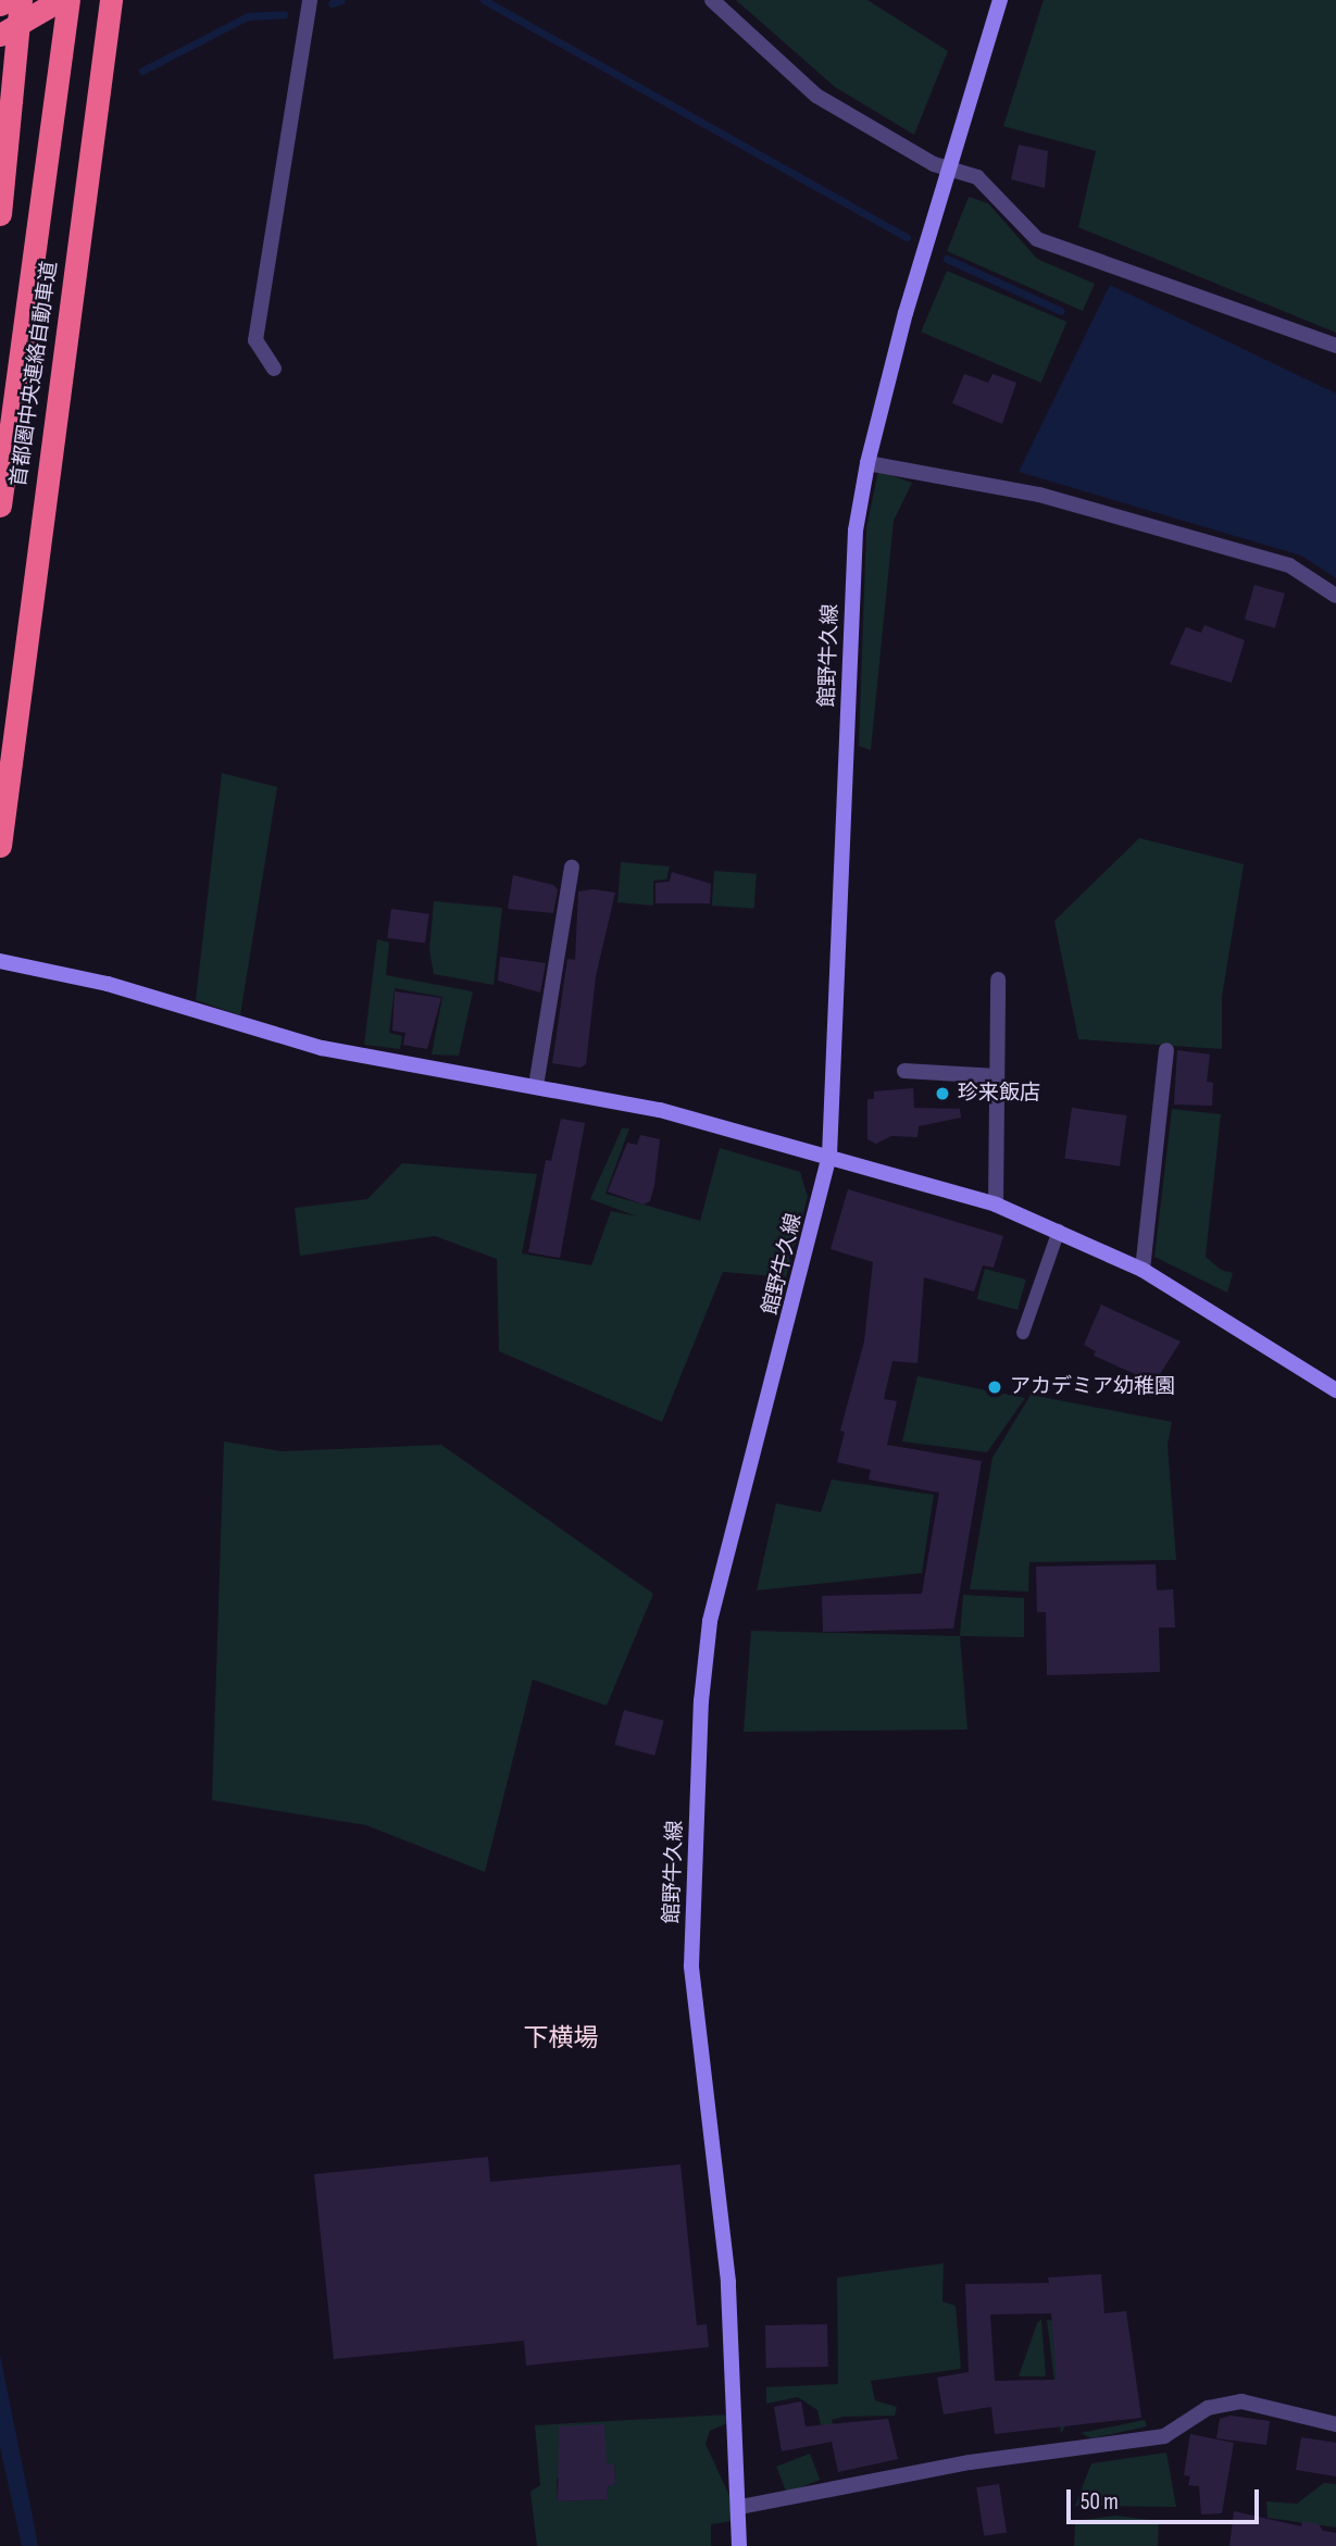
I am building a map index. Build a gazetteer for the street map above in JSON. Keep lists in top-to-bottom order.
{
  "streets": {
    "highway": ["首都圏中央連絡自動車道"],
    "main road": ["館野牛久線"]
  },
  "districts": ["下横場"],
  "places": ["珍来飯店", "アカデミア幼稚園"],
  "scale_bar": "50 m"
}
